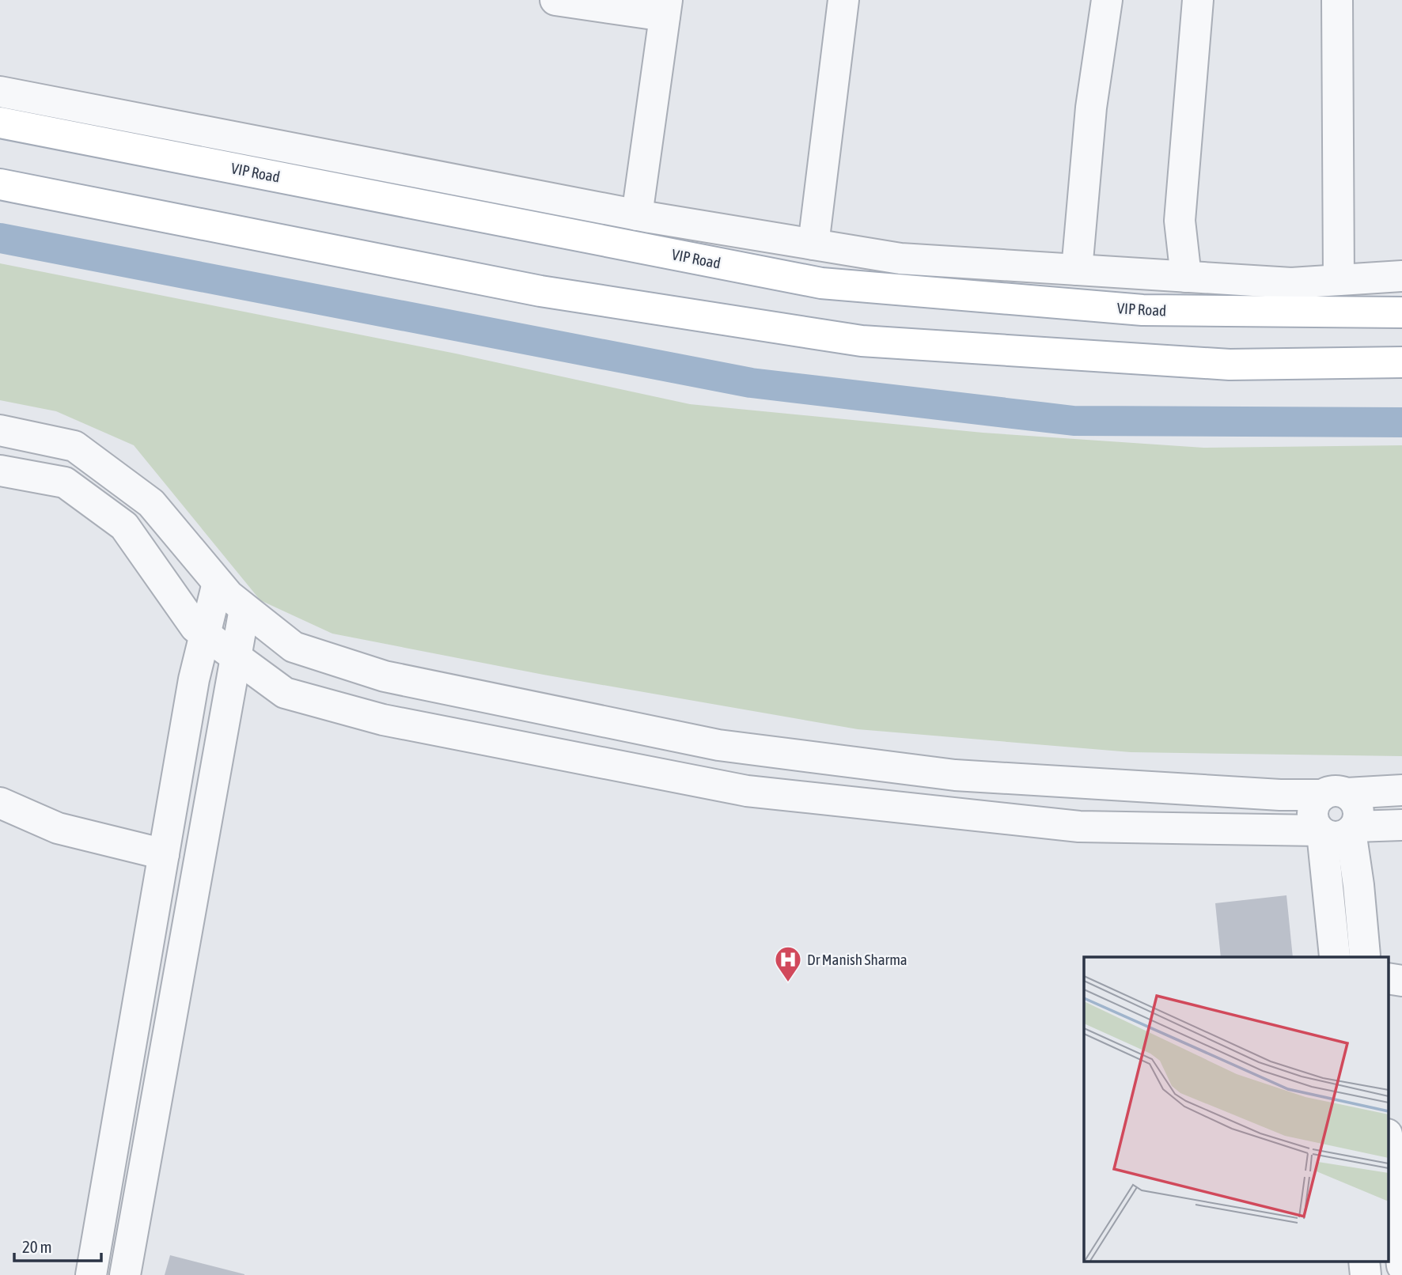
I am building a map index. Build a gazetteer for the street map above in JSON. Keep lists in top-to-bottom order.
{
  "streets": {
    "main road": ["VIP Road"]
  },
  "places": {
    "hospital": ["Dr Manish Sharma"]
  },
  "scale_bar": "20 m"
}
